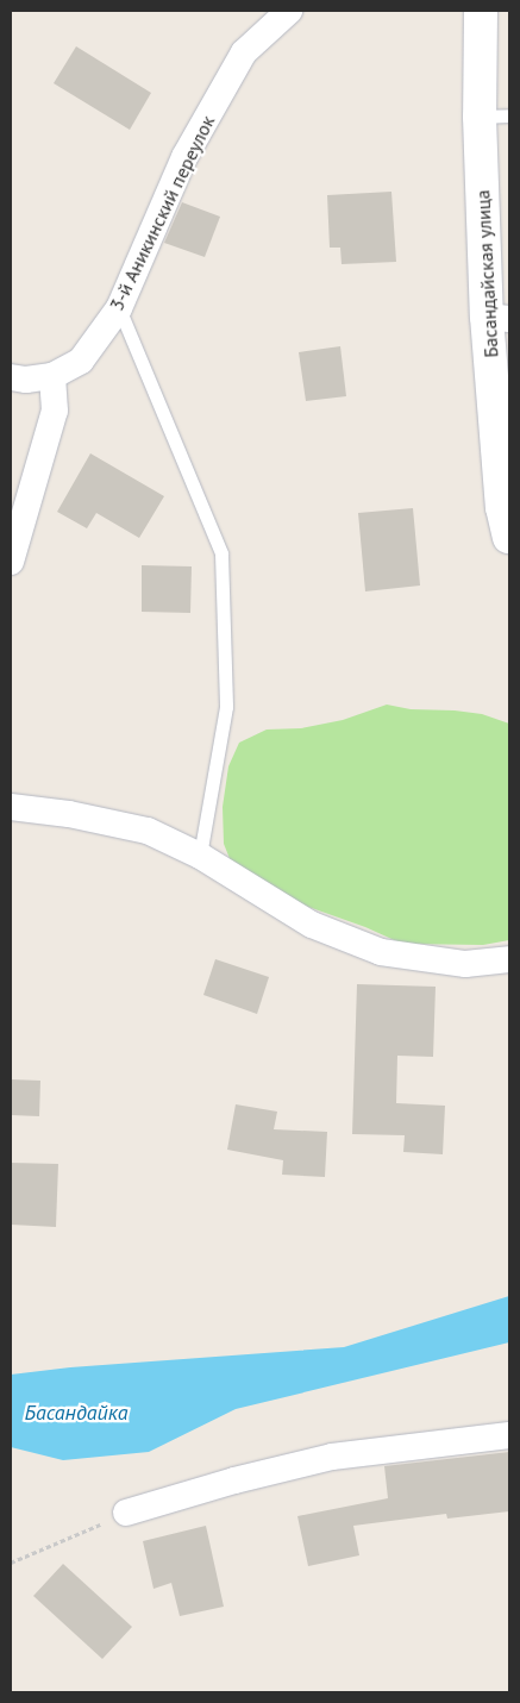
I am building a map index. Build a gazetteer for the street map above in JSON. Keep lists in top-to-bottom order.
{
  "streets": {
    "street": ["3-й Аникинский переулок", "Басандайская улица"]
  },
  "water": ["Басандайка"]
}
